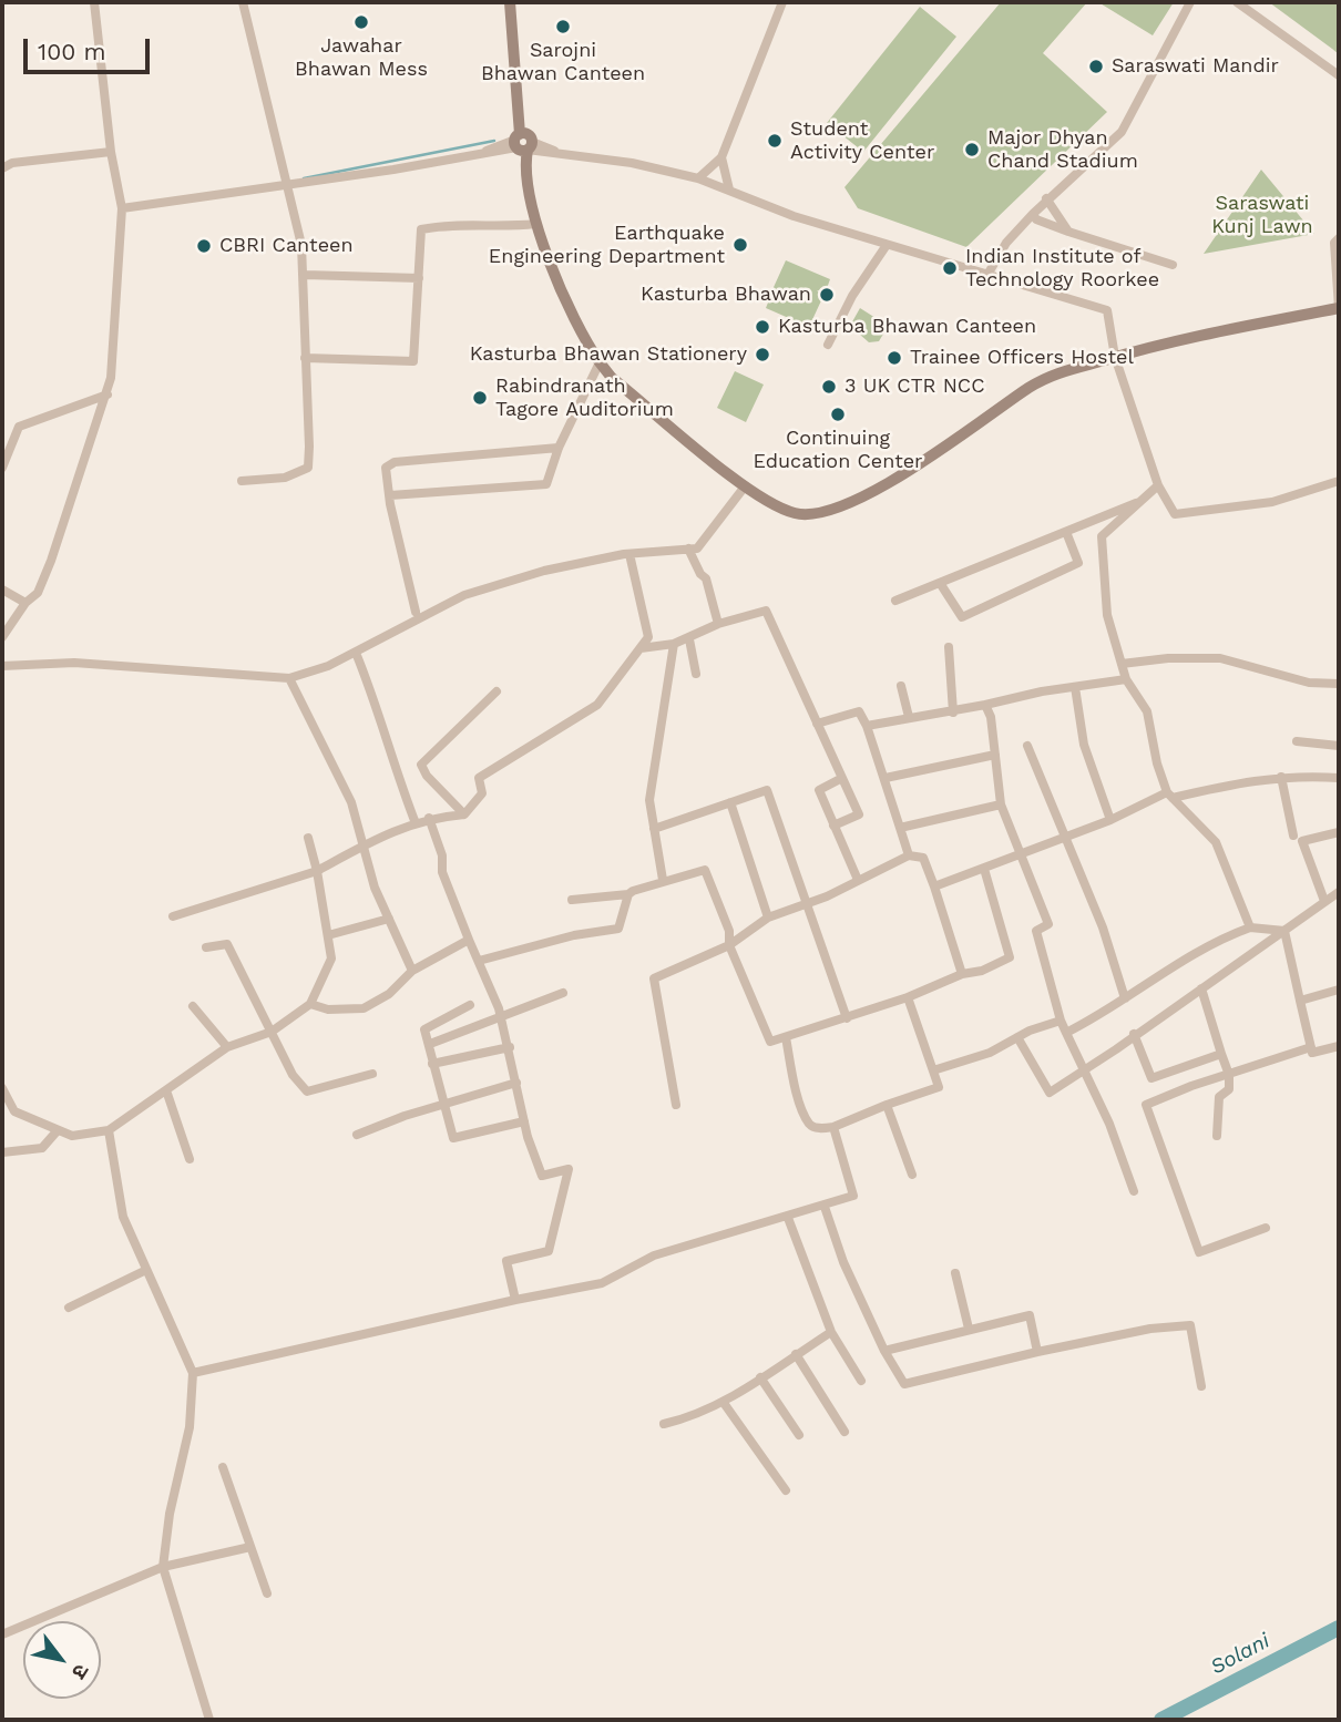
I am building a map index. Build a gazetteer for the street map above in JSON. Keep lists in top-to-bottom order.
{
  "water": ["Solani"],
  "parks": ["Saraswati Kunj Lawn"],
  "places": [
    "Jawahar Bhawan Mess",
    "Sarojni Bhawan Canteen",
    "Saraswati Mandir",
    "Student Activity Center",
    "Major Dhyan Chand Stadium",
    "Earthquake Engineering Department",
    "CBRI Canteen",
    "Indian Institute of Technology Roorkee",
    "Kasturba Bhawan",
    "Kasturba Bhawan Canteen",
    "Kasturba Bhawan Stationery",
    "Trainee Officers Hostel",
    "3 UK CTR NCC",
    "Rabindranath Tagore Auditorium",
    "Continuing Education Center"
  ],
  "scale_bar": "100 m",
  "north": "bottom right"
}
